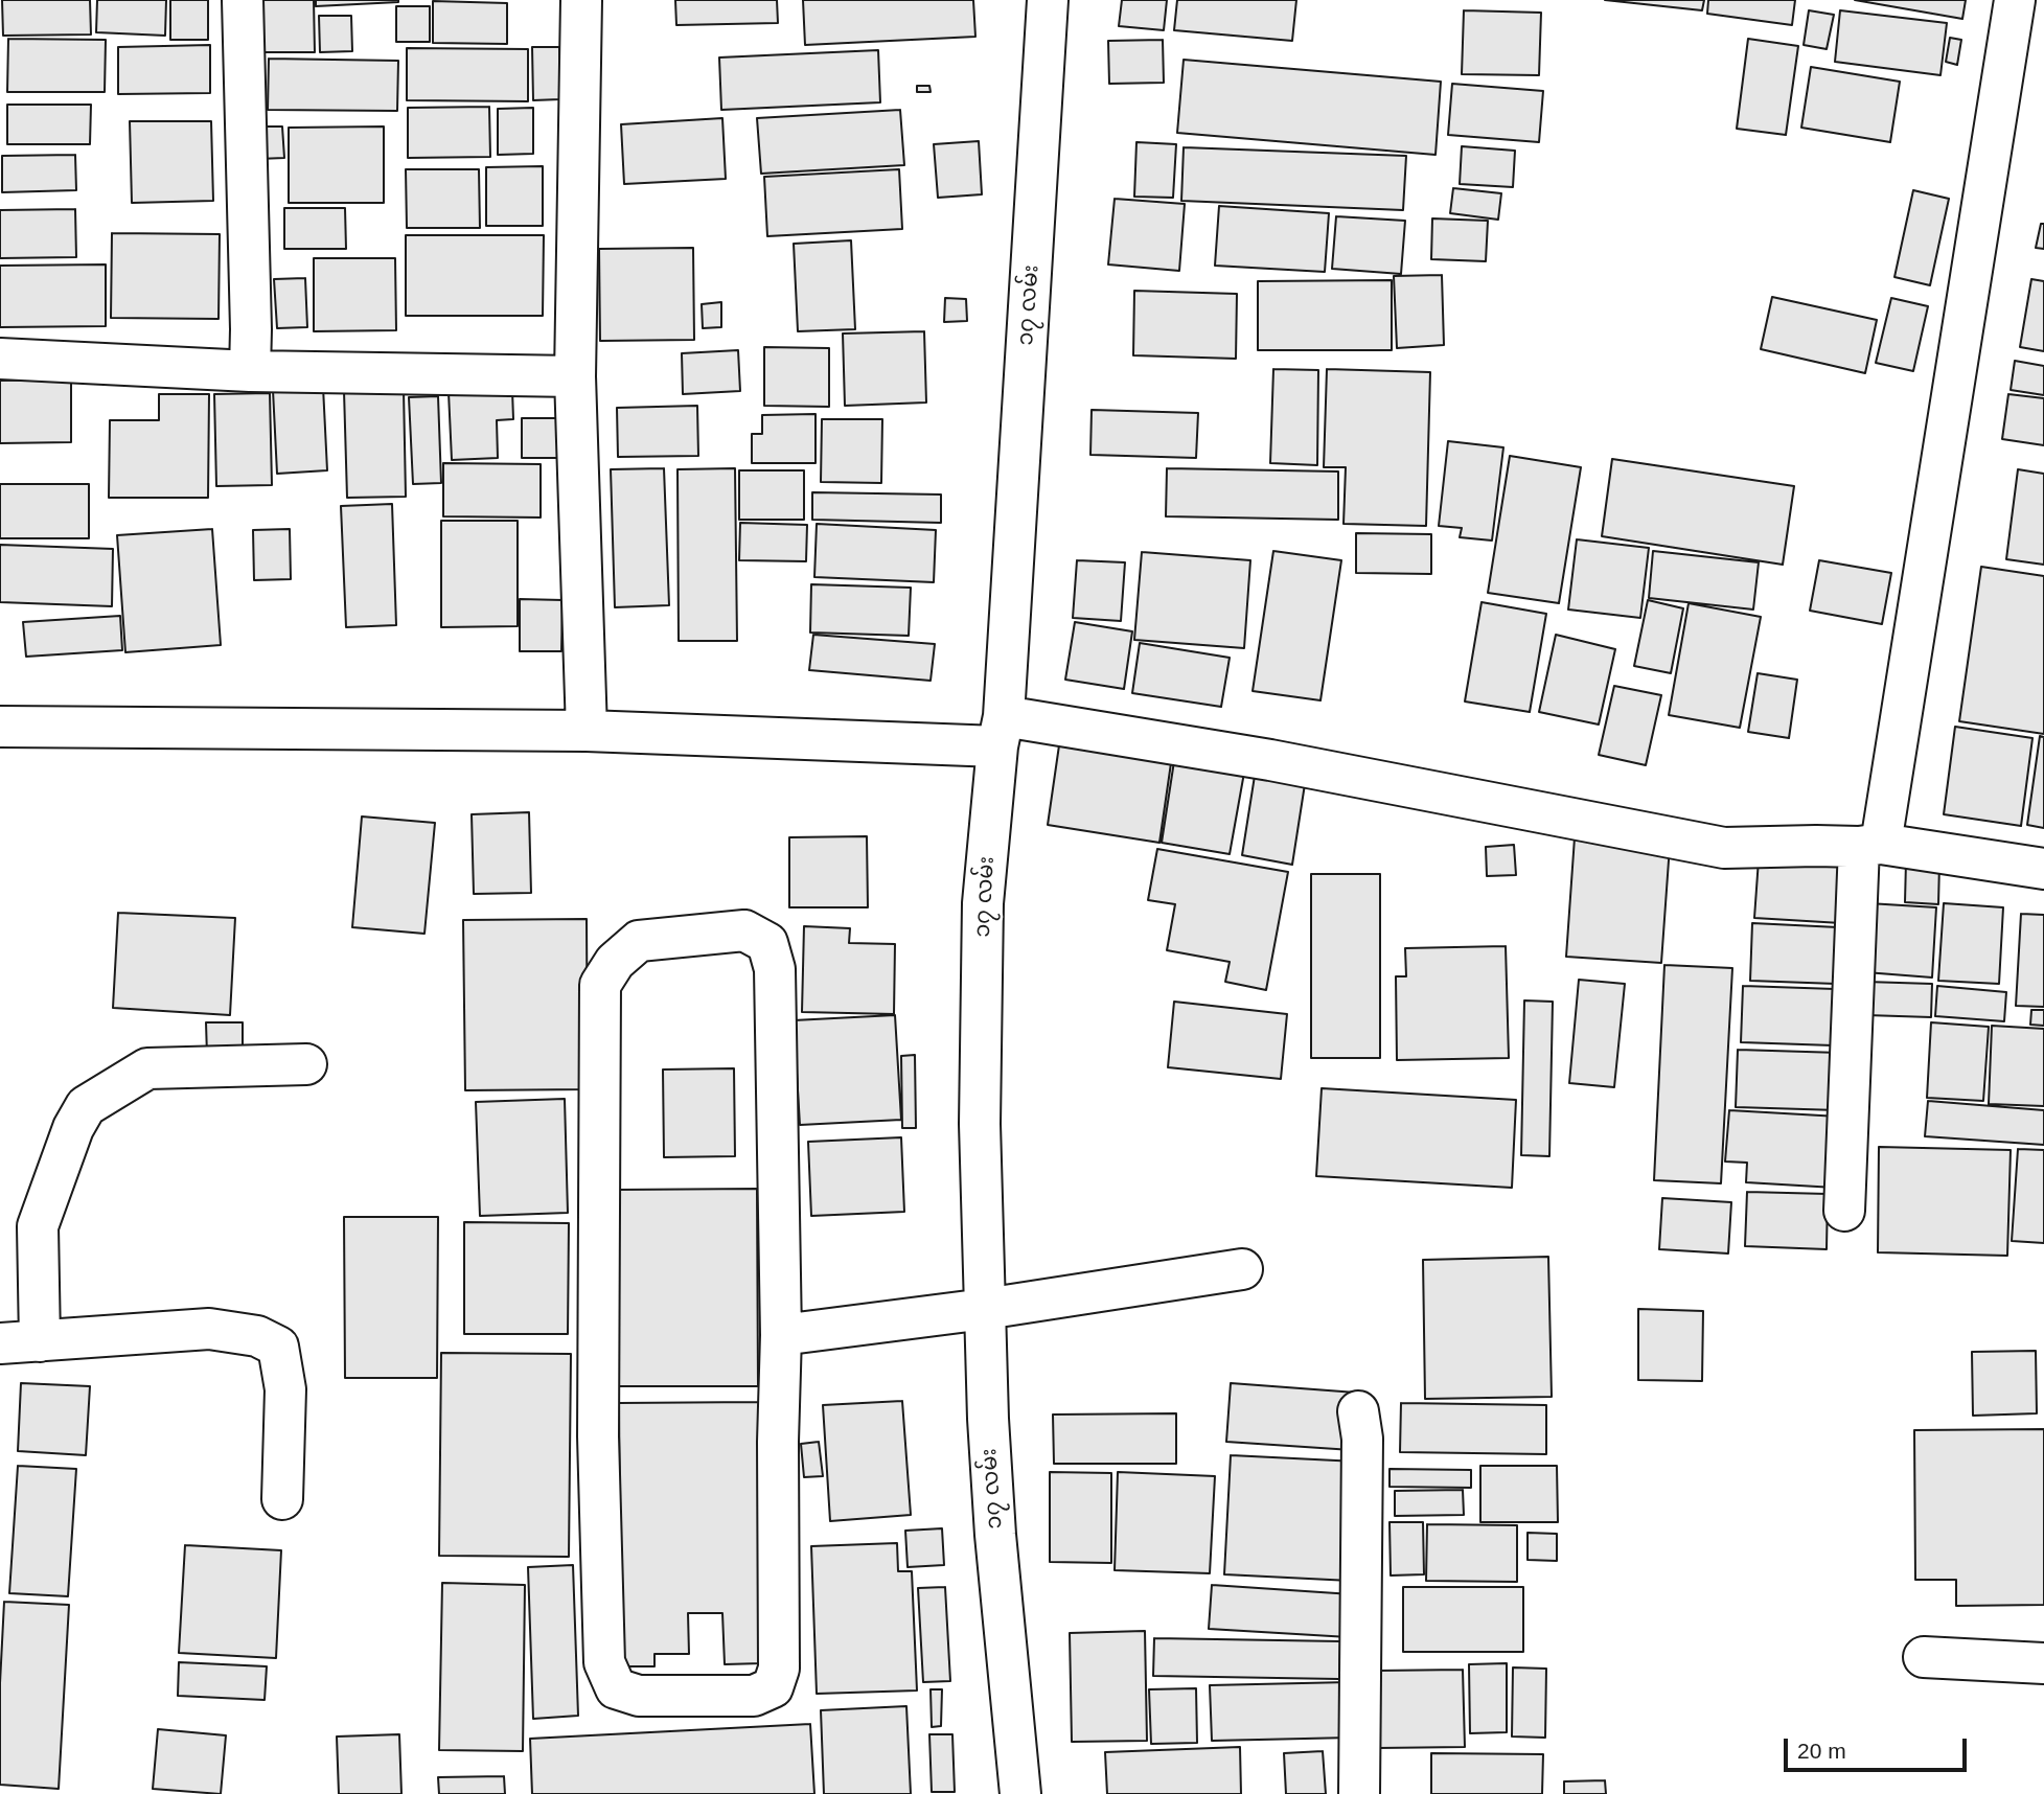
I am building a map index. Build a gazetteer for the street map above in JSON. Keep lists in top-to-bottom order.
{
  "streets": {
    "street": ["၁၇ လမ်း"]
  },
  "scale_bar": "20 m"
}
